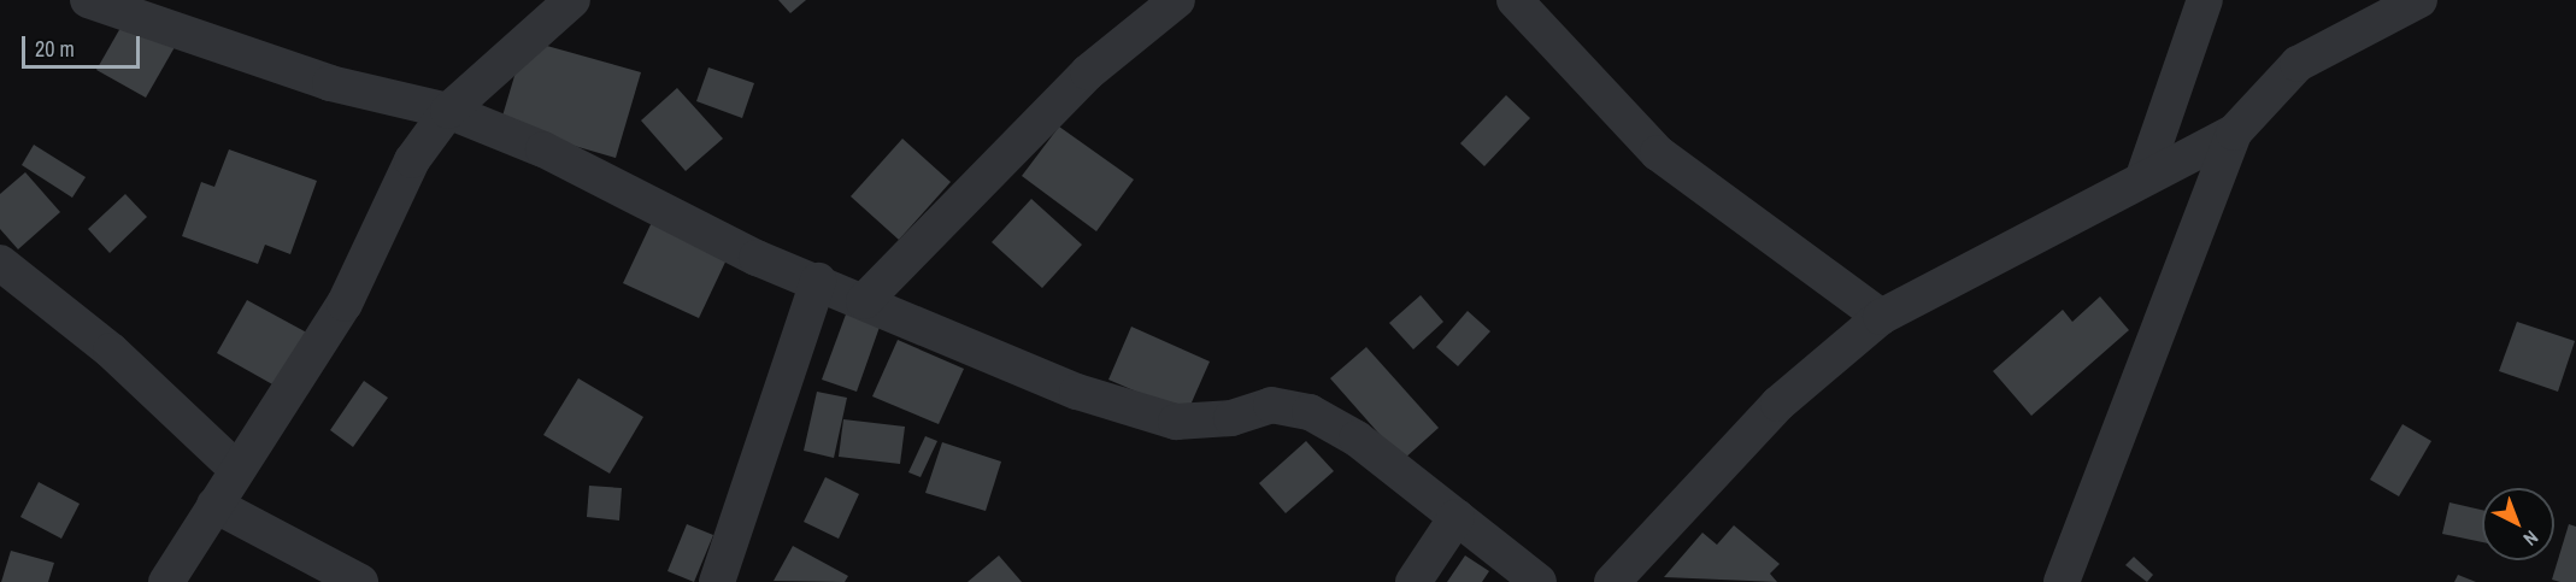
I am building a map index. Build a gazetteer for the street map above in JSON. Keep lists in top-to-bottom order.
{
  "scale_bar": "20 m",
  "north": "bottom right"
}
